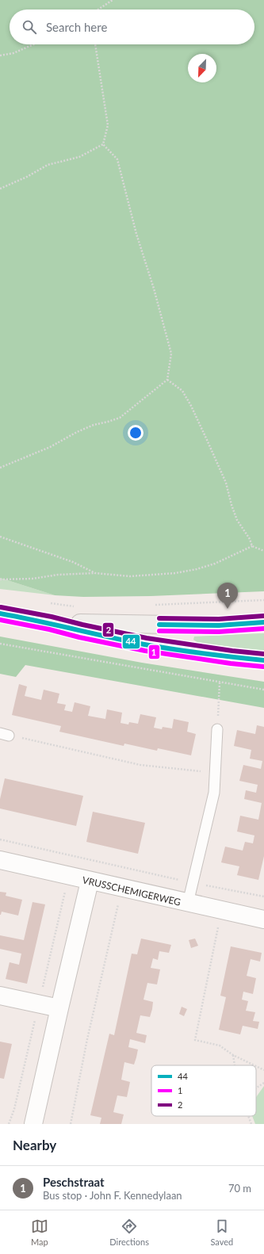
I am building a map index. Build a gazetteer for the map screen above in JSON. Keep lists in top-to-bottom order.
{
  "streets": {
    "street": ["VRUSSCHEMIGERWEG"]
  },
  "lines": ["transit line 2", "transit line 44", "transit line 1"],
  "legend": ["44", "1", "2"],
  "north": "bottom left",
  "page": {
    "search": "Search here",
    "pins": "1",
    "heading": "Nearby",
    "list": [
      {
        "mark": "1",
        "name": "Peschstraat",
        "note": "Bus stop · John F. Kennedylaan",
        "value": "70 m"
      }
    ],
    "nav": ["Map", "Directions", "Saved"]
  }
}
